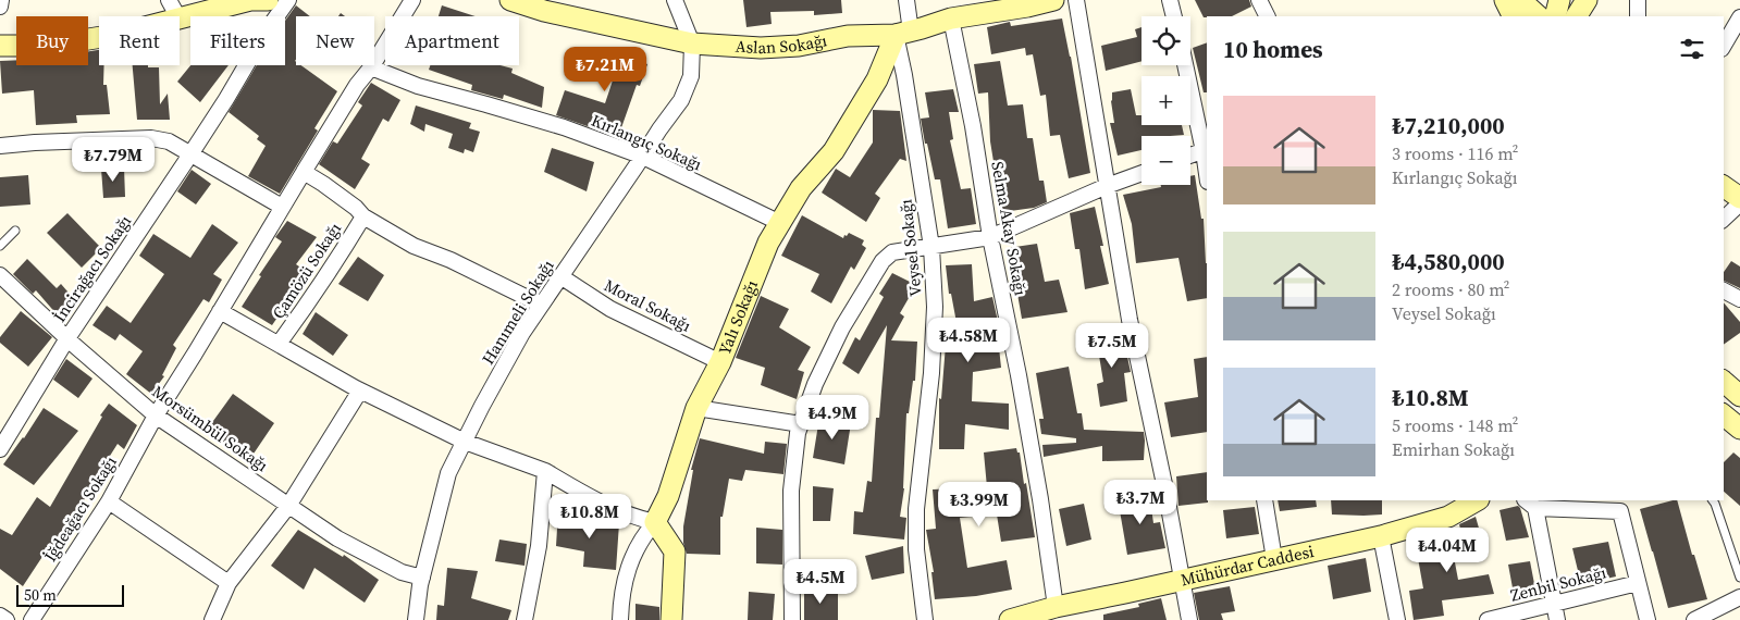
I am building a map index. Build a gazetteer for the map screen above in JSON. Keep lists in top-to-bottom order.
{
  "streets": {
    "street": [
      "Aslan Sokağı",
      "Kırlangıç Sokağı",
      "Selma Akay Sokağı",
      "Veysel Sokağı",
      "İncirağacı Sokağı",
      "Çamözü Sokağı",
      "Moral Sokağı",
      "Hanımeli Sokağı",
      "Yalı Sokağı",
      "Morsümbül Sokağı",
      "İğdeağacı Sokağı",
      "Mühürdar Caddesi",
      "Zenbil Sokağı"
    ]
  },
  "crossings": [
    ["Aslan Sokağı", "Selma Akay Sokağı"],
    ["Aslan Sokağı", "Veysel Sokağı"],
    ["Aslan Sokağı", "Hanımeli Sokağı"],
    ["Aslan Sokağı", "Yalı Sokağı"],
    ["Kırlangıç Sokağı", "Hanımeli Sokağı"],
    ["Kırlangıç Sokağı", "Yalı Sokağı"],
    ["Kırlangıç Sokağı", "İğdeağacı Sokağı"],
    ["Selma Akay Sokağı", "Mühürdar Caddesi"],
    ["Veysel Sokağı", "Yalı Sokağı"],
    ["İncirağacı Sokağı", "Morsümbül Sokağı"],
    ["Moral Sokağı", "Hanımeli Sokağı"],
    ["Moral Sokağı", "Yalı Sokağı"],
    ["Hanımeli Sokağı", "Morsümbül Sokağı"],
    ["Morsümbül Sokağı", "İğdeağacı Sokağı"]
  ],
  "scale_bar": "50 m",
  "page": {
    "map_buttons": ["+", "−"],
    "chip": [
      "Buy",
      "Rent",
      "Filters",
      "New",
      "Apartment"
    ],
    "heading": "10 homes",
    "price": [
      "₺7.21M",
      "₺7.79M",
      "₺4.58M",
      "₺7.5M",
      "₺4.9M",
      "₺3.7M",
      "₺3.99M",
      "₺10.8M",
      "₺4.04M",
      "₺4.5M"
    ],
    "list": [
      {
        "name": "₺7,210,000",
        "note": "3 rooms · 116 m² · Kırlangıç Sokağı"
      },
      {
        "name": "₺4,580,000",
        "note": "2 rooms · 80 m² · Veysel Sokağı"
      },
      {
        "name": "₺10.8M",
        "note": "5 rooms · 148 m² · Emirhan Sokağı"
      }
    ],
    "scale": "50 m"
  }
}
